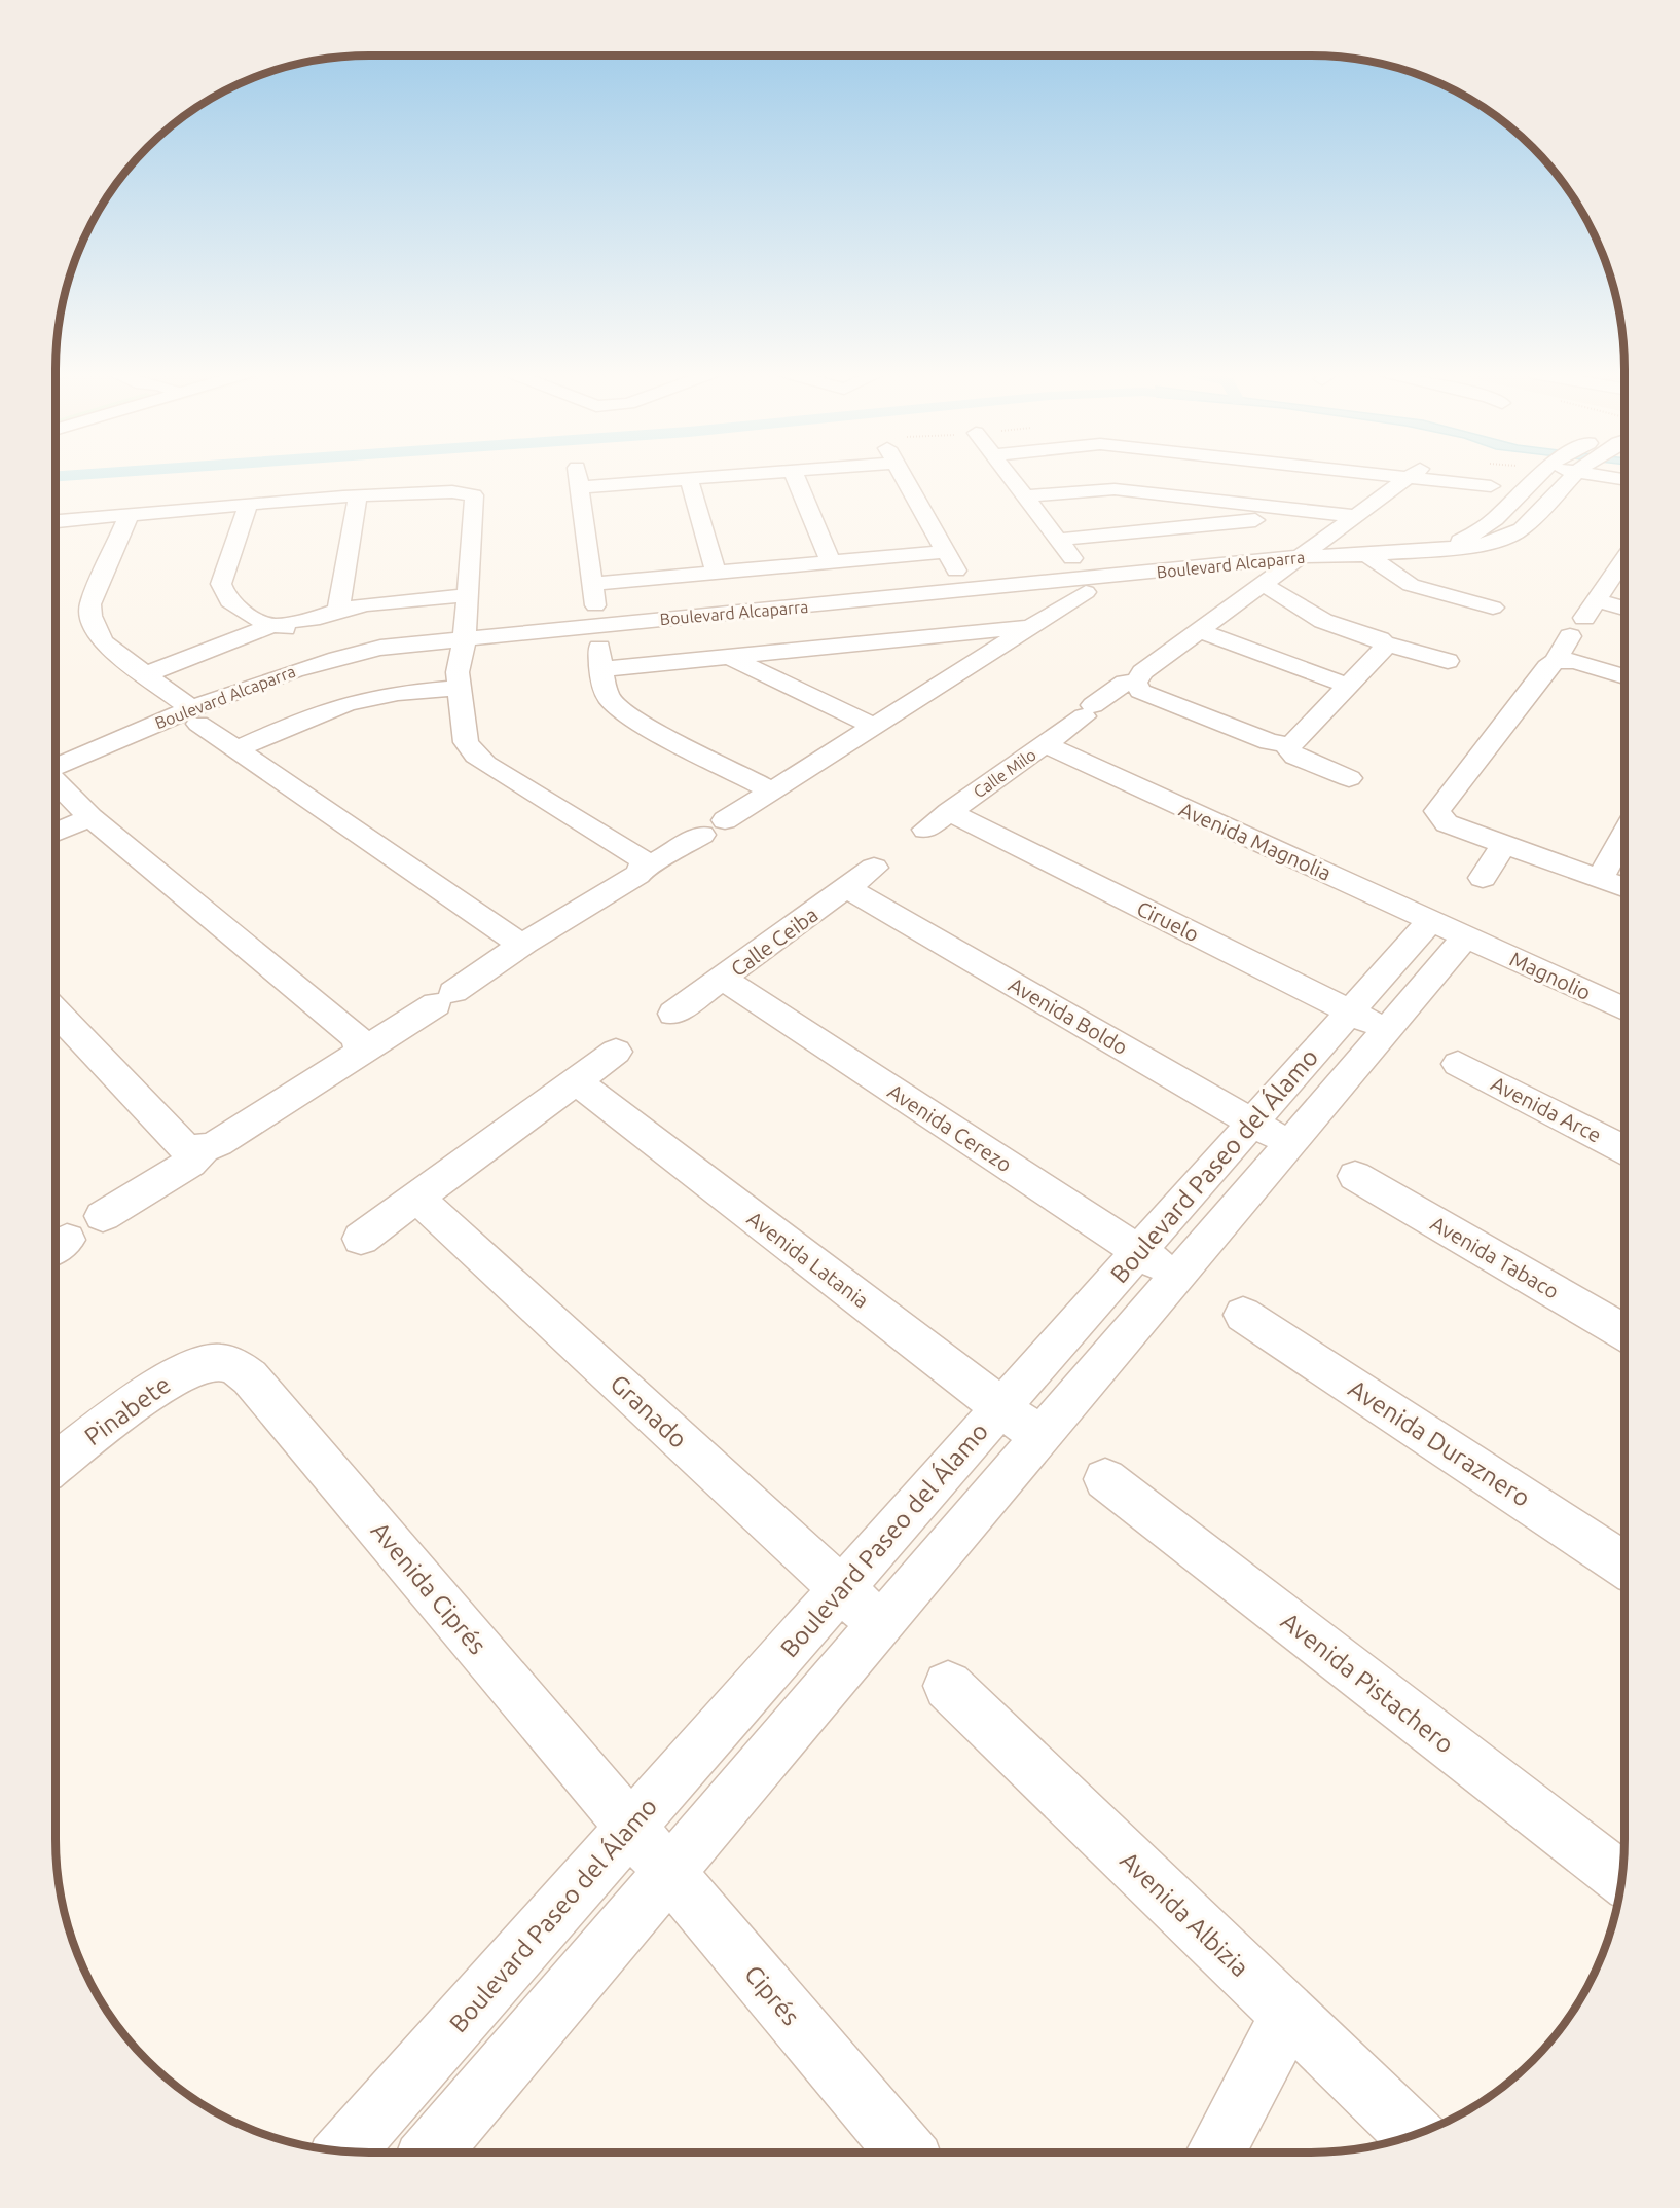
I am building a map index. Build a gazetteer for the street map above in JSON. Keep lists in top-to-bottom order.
{
  "streets": {
    "street": [
      "Boulevard Alcaparra",
      "Calle Milo",
      "Avenida Magnolia",
      "Ciruelo",
      "Calle Ceiba",
      "Magnolio",
      "Avenida Boldo",
      "Avenida Arce",
      "Avenida Cerezo",
      "Boulevard Paseo del Álamo",
      "Avenida Tabaco",
      "Avenida Latania",
      "Pinabete",
      "Granado",
      "Avenida Duraznero",
      "Avenida Ciprés",
      "Avenida Pistachero",
      "Avenida Albizia",
      "Ciprés"
    ]
  },
  "crossings": [
    ["Calle Milo", "Avenida Magnolia"],
    ["Calle Milo", "Ciruelo"],
    ["Avenida Magnolia", "Magnolio"],
    ["Avenida Magnolia", "Boulevard Paseo del Álamo"],
    ["Ciruelo", "Boulevard Paseo del Álamo"],
    ["Calle Ceiba", "Avenida Boldo"],
    ["Calle Ceiba", "Avenida Cerezo"],
    ["Magnolio", "Boulevard Paseo del Álamo"],
    ["Avenida Boldo", "Boulevard Paseo del Álamo"],
    ["Avenida Cerezo", "Boulevard Paseo del Álamo"],
    ["Boulevard Paseo del Álamo", "Avenida Latania"],
    ["Boulevard Paseo del Álamo", "Granado"],
    ["Boulevard Paseo del Álamo", "Avenida Ciprés"],
    ["Boulevard Paseo del Álamo", "Ciprés"],
    ["Pinabete", "Avenida Ciprés"],
    ["Avenida Ciprés", "Ciprés"]
  ]
}
